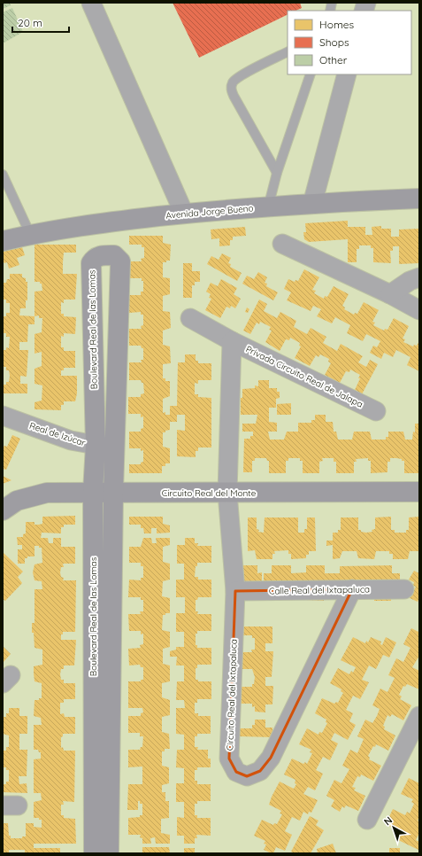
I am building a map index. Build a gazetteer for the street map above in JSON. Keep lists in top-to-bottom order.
{
  "streets": {
    "street": [
      "Avenida Jorge Bueno",
      "Boulevard Real de las Lomas",
      "Privada Circuito Real de Jalapa",
      "Real de Izúcar",
      "Circuito Real del Monte",
      "Calle Real del Ixtapaluca",
      "Circuito Real del Ixtapaluca"
    ]
  },
  "crossings": [
    ["Boulevard Real de las Lomas", "Real de Izúcar"],
    ["Boulevard Real de las Lomas", "Circuito Real del Monte"],
    ["Privada Circuito Real de Jalapa", "Circuito Real del Monte"],
    ["Privada Circuito Real de Jalapa", "Circuito Real del Ixtapaluca"],
    ["Circuito Real del Monte", "Circuito Real del Ixtapaluca"],
    ["Calle Real del Ixtapaluca", "Circuito Real del Ixtapaluca"]
  ],
  "legend": ["Homes", "Shops", "Other"],
  "scale_bar": "20 m",
  "north": "top left"
}
